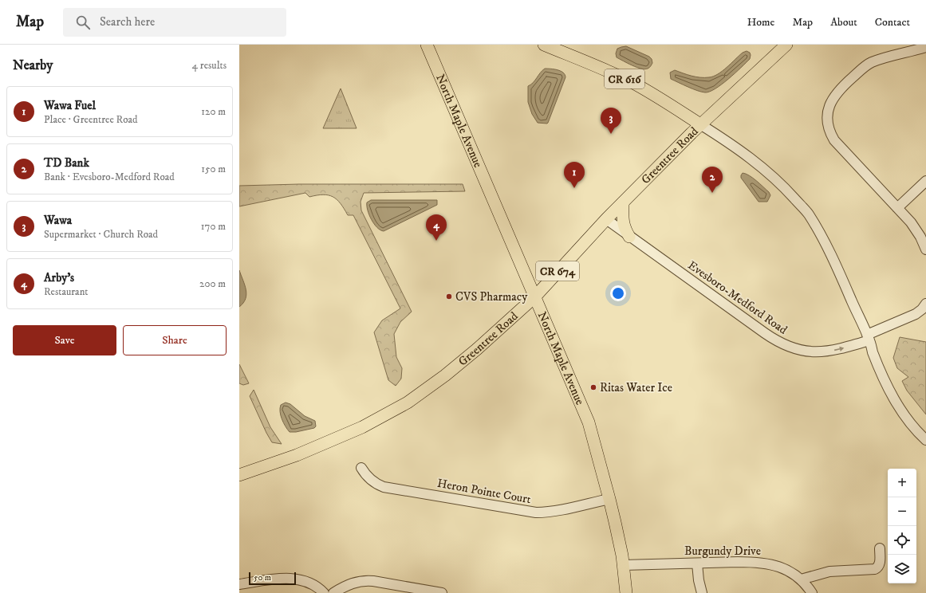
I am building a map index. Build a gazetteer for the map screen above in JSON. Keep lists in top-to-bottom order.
{
  "streets": {
    "main road": [
      "CR 616",
      "North Maple Avenue",
      "Greentree Road",
      "CR 674"
    ],
    "street": ["Evesboro-Medford Road", "Heron Pointe Court", "Burgundy Drive"]
  },
  "crossings": [
    ["CR 616", "Greentree Road"],
    ["North Maple Avenue", "Greentree Road"],
    ["North Maple Avenue", "Heron Pointe Court"],
    ["North Maple Avenue", "Burgundy Drive"],
    ["Greentree Road", "Evesboro-Medford Road"]
  ],
  "one_way": ["Evesboro-Medford Road"],
  "places": ["CVS Pharmacy", "Ritas Water Ice"],
  "scale_bar": "50 m",
  "page": {
    "header": "Map",
    "search": "Search here",
    "nav": [
      "Home",
      "Map",
      "About",
      "Contact"
    ],
    "heading": ["Nearby", "4 results"],
    "list": [
      {
        "mark": "1",
        "name": "Wawa Fuel",
        "note": "Place · Greentree Road",
        "value": "120 m"
      },
      {
        "mark": "2",
        "name": "TD Bank",
        "note": "Bank · Evesboro-Medford Road",
        "value": "150 m"
      },
      {
        "mark": "3",
        "name": "Wawa",
        "note": "Supermarket · Church Road",
        "value": "170 m"
      },
      {
        "mark": "4",
        "name": "Arby's",
        "note": "Restaurant",
        "value": "200 m"
      }
    ],
    "pins": [
      "3",
      "1",
      "2",
      "4"
    ],
    "buttons": ["Save", "Share"],
    "map_buttons": ["+", "−"],
    "scale": "50 m"
  }
}
